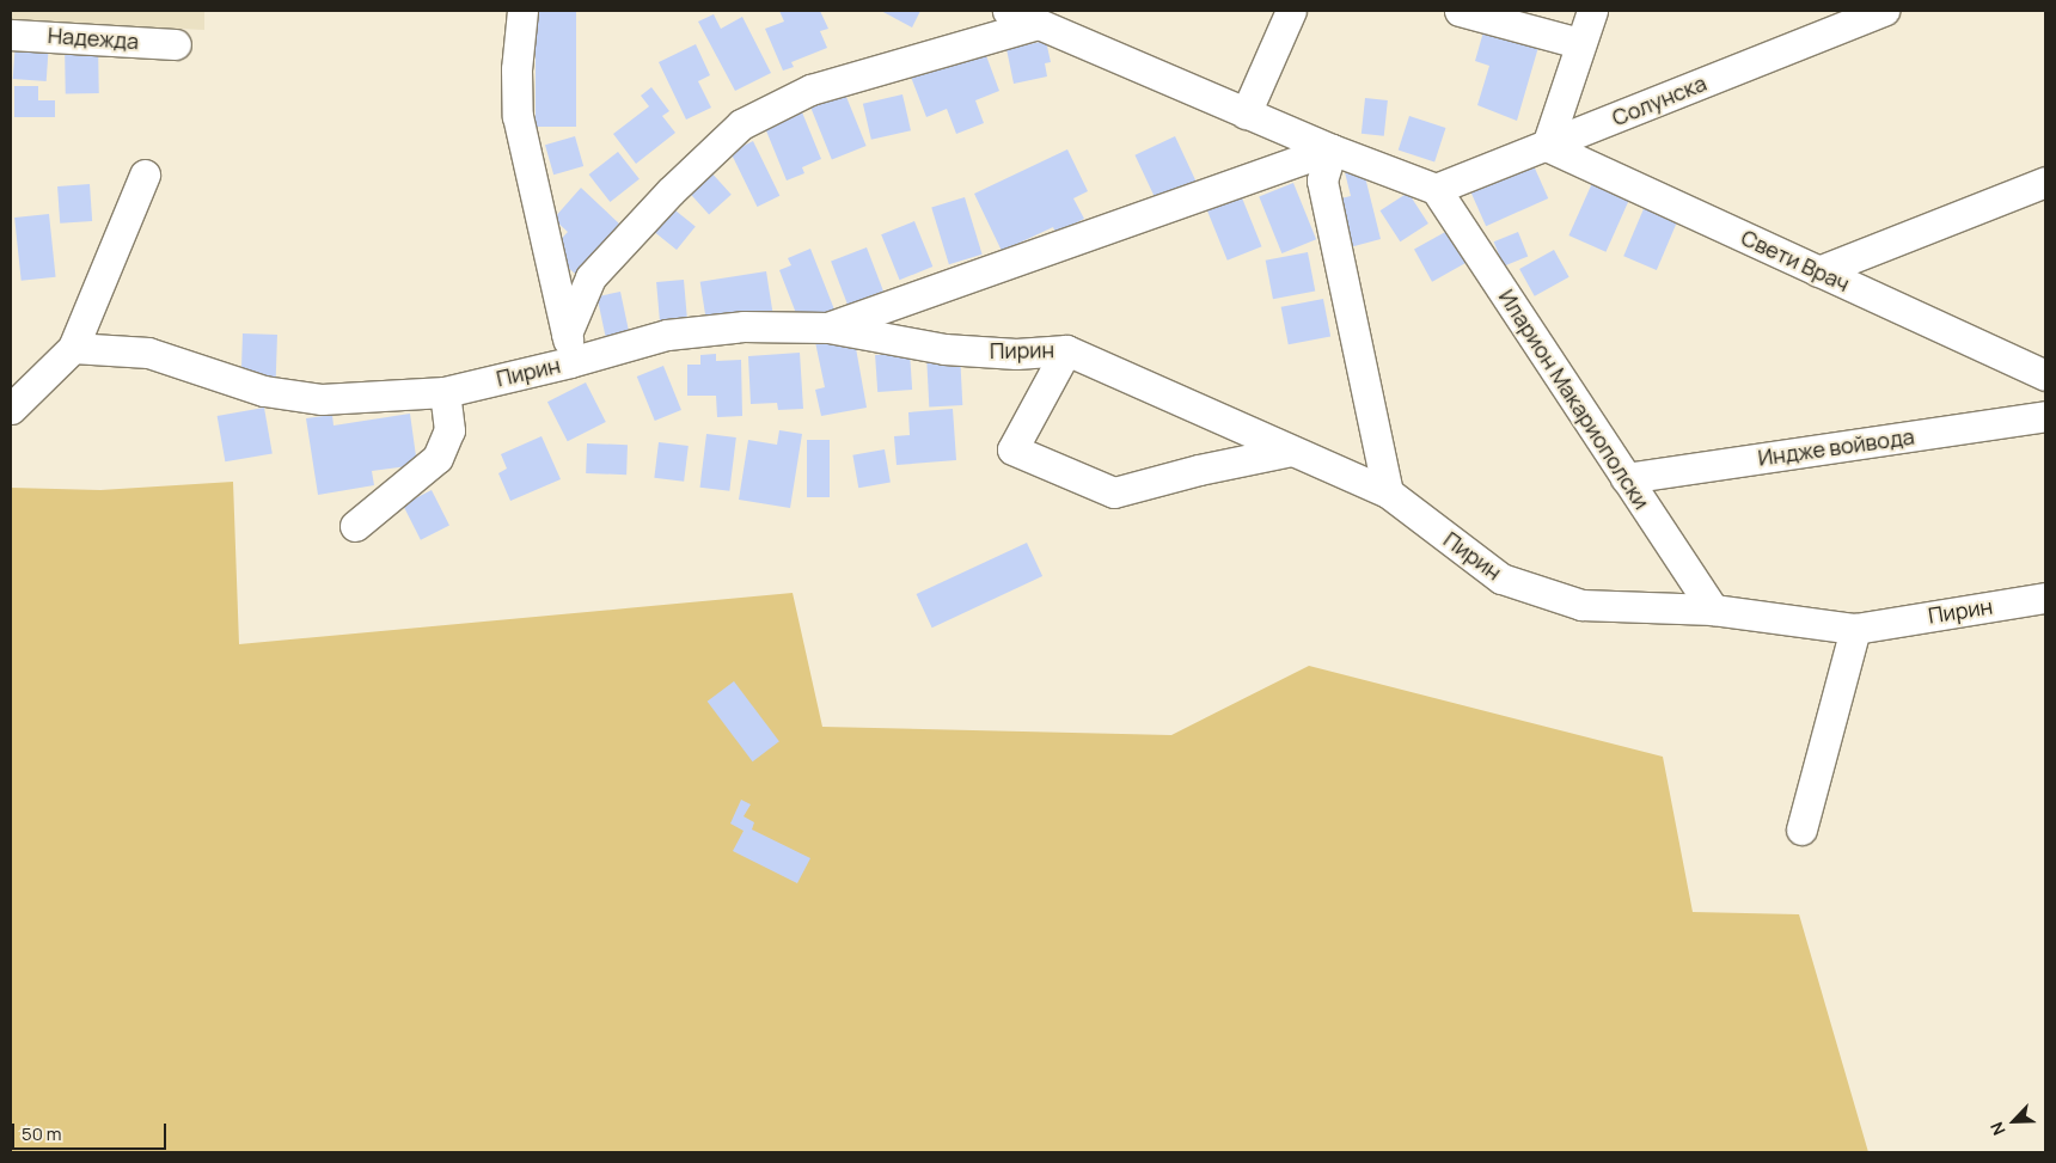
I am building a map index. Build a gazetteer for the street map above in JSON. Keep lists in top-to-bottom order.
{
  "streets": {
    "street": [
      "Надежда",
      "Солунска",
      "Свети Врач",
      "Пирин",
      "Иларион Макариополски",
      "Индже войвода"
    ]
  },
  "crossings": [
    ["Солунска", "Свети Врач"],
    ["Солунска", "Иларион Макариополски"],
    ["Пирин", "Иларион Макариополски"],
    ["Иларион Макариополски", "Индже войвода"]
  ],
  "scale_bar": "50 m",
  "north": "bottom left"
}
